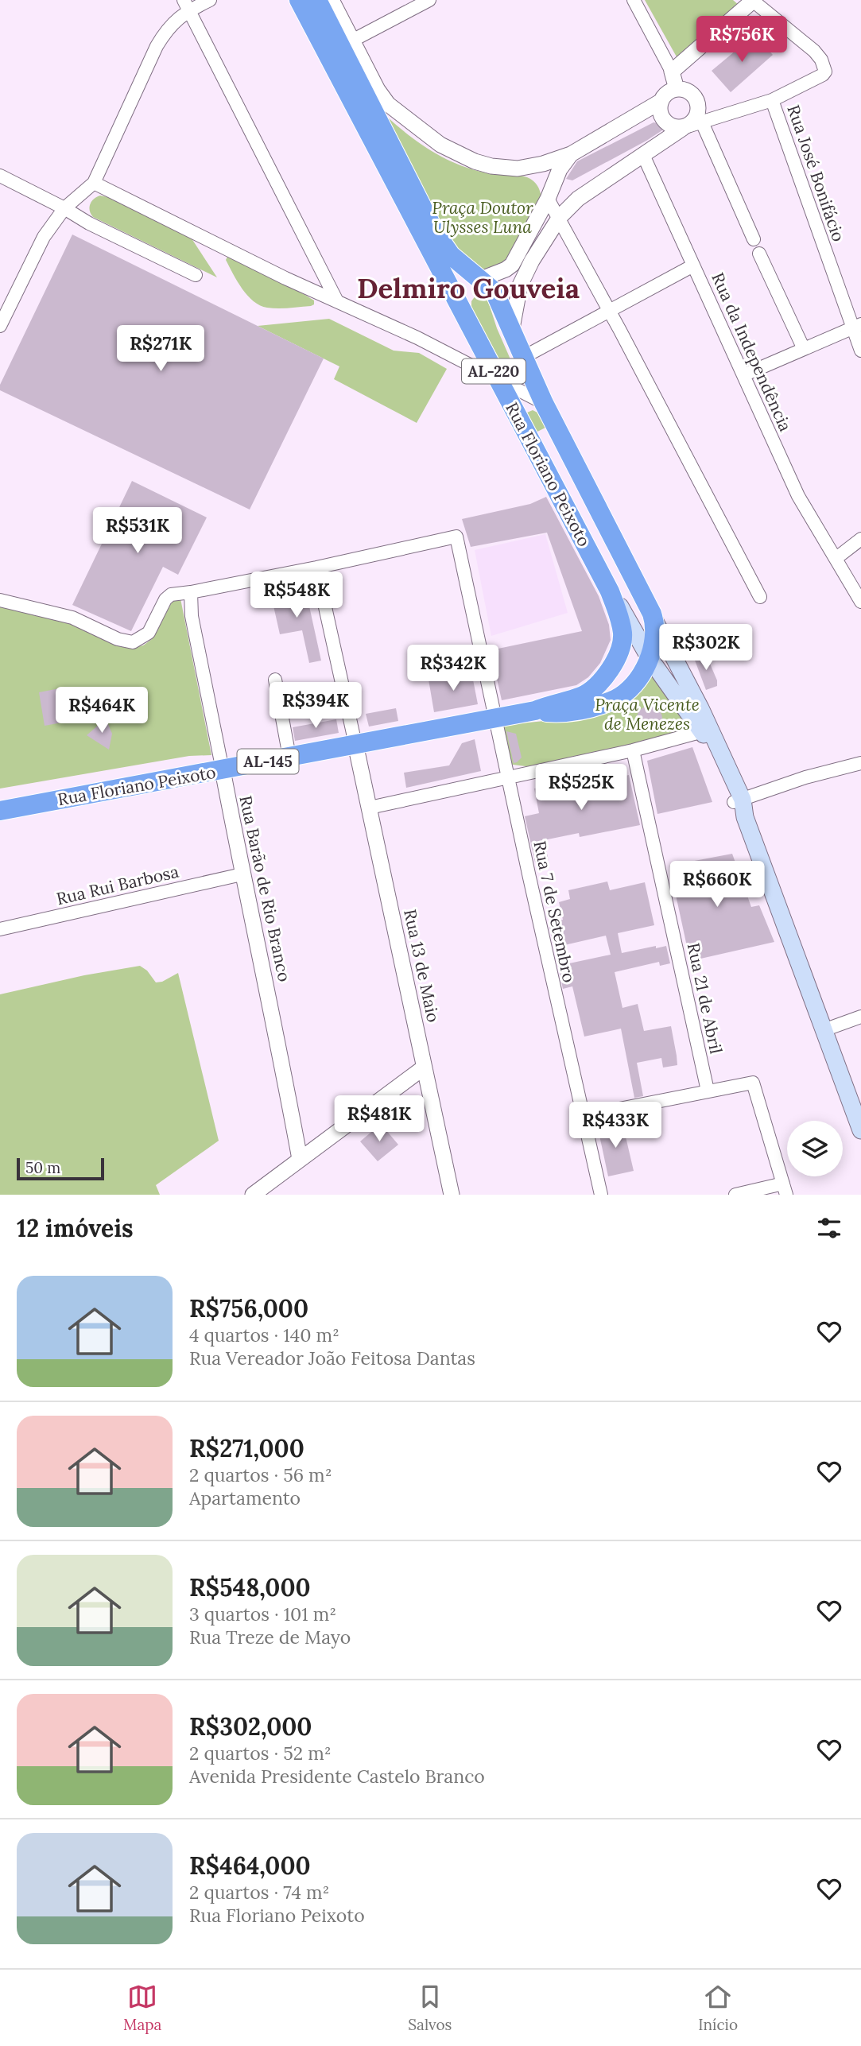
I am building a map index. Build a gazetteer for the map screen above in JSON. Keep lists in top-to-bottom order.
{
  "streets": {
    "highway": ["AL-220", "Rua Floriano Peixoto", "AL-145"],
    "street": [
      "Rua José Bonifácio",
      "Rua da Independência",
      "Rua Rui Barbosa",
      "Rua Barão de Rio Branco",
      "Rua 7 de Setembro",
      "Rua 13 de Maio",
      "Rua 21 de Abril"
    ]
  },
  "crossings": [
    ["AL-220", "Rua Floriano Peixoto"],
    ["Rua Floriano Peixoto", "Rua Barão de Rio Branco"],
    ["Rua Floriano Peixoto", "Rua 7 de Setembro"],
    ["Rua Floriano Peixoto", "Rua 13 de Maio"],
    ["Rua Rui Barbosa", "Rua Barão de Rio Branco"]
  ],
  "districts": ["Delmiro Gouveia"],
  "parks": ["Praça Doutor Ulysses Luna", "Praça Vicente de Menezes"],
  "scale_bar": "50 m",
  "page": {
    "price": [
      "R$756K",
      "R$271K",
      "R$531K",
      "R$548K",
      "R$302K",
      "R$342K",
      "R$394K",
      "R$464K",
      "R$525K",
      "R$660K",
      "R$481K",
      "R$433K"
    ],
    "scale": "50 m",
    "heading": "12 imóveis",
    "list": [
      {
        "name": "R$756,000",
        "note": "4 quartos · 140 m² · Rua Vereador João Feitosa Dantas"
      },
      {
        "name": "R$271,000",
        "note": "2 quartos · 56 m² · Apartamento"
      },
      {
        "name": "R$548,000",
        "note": "3 quartos · 101 m² · Rua Treze de Mayo"
      },
      {
        "name": "R$302,000",
        "note": "2 quartos · 52 m² · Avenida Presidente Castelo Branco"
      },
      {
        "name": "R$464,000",
        "note": "2 quartos · 74 m² · Rua Floriano Peixoto"
      }
    ],
    "tabs": ["Mapa", "Salvos", "Início"]
  }
}
